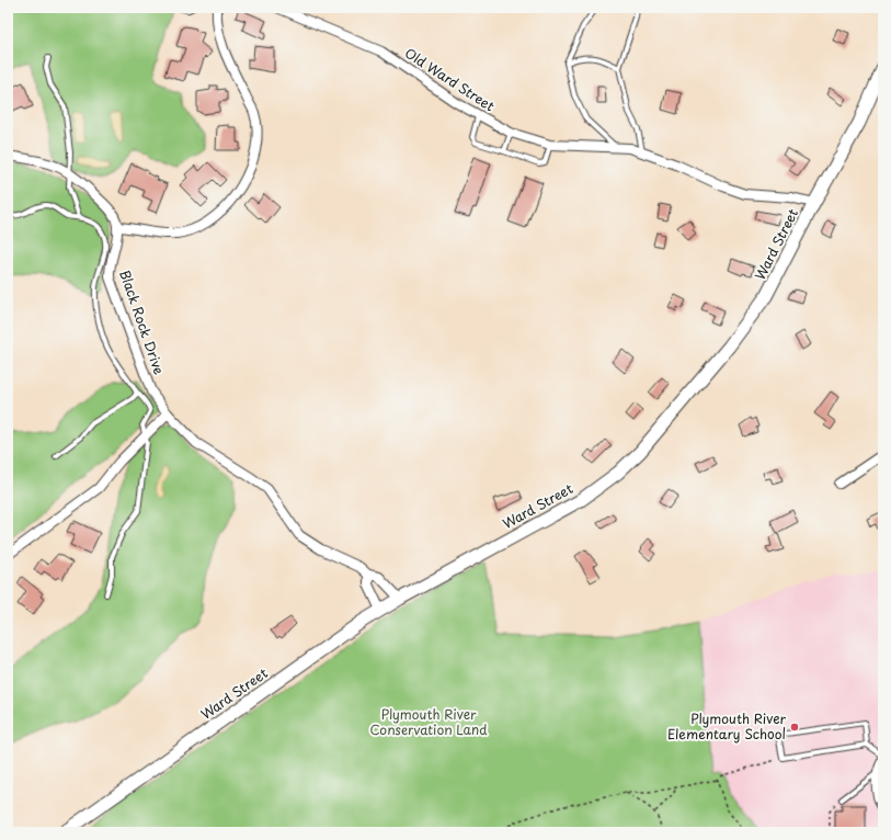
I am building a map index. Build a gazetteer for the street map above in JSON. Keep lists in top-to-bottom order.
{
  "streets": {
    "street": ["Old Ward Street", "Ward Street", "Black Rock Drive"]
  },
  "crossings": [
    ["Old Ward Street", "Ward Street"],
    ["Ward Street", "Black Rock Drive"]
  ],
  "parks": ["Plymouth River Conservation Land"],
  "places": ["Plymouth River Elementary School"]
}
